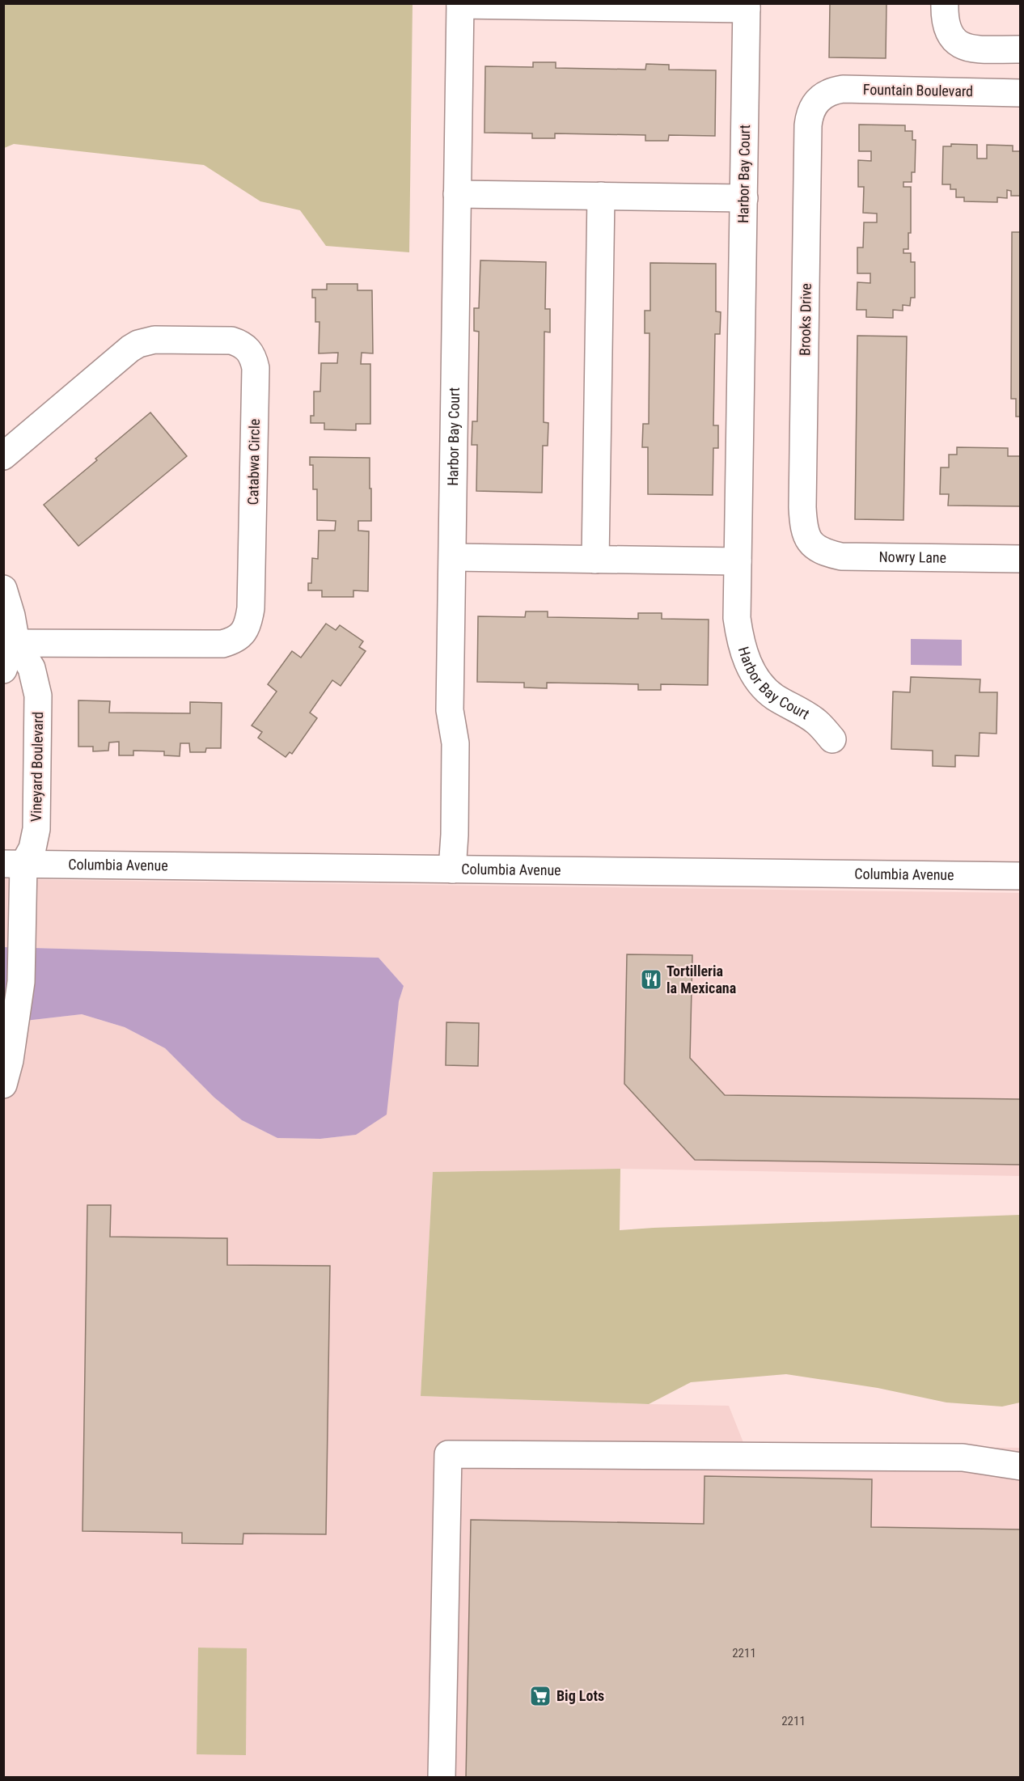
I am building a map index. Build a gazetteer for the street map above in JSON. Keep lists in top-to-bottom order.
{
  "streets": {
    "street": [
      "Fountain Boulevard",
      "Harbor Bay Court",
      "Brooks Drive",
      "Catabwa Circle",
      "Nowry Lane",
      "Vineyard Boulevard",
      "Columbia Avenue"
    ]
  },
  "crossings": [
    ["Fountain Boulevard", "Brooks Drive"],
    ["Harbor Bay Court", "Columbia Avenue"],
    ["Brooks Drive", "Nowry Lane"],
    ["Catabwa Circle", "Vineyard Boulevard"],
    ["Vineyard Boulevard", "Columbia Avenue"]
  ],
  "places": {
    "restaurant": ["Tortilleria la Mexicana"],
    "supermarket": ["Big Lots"]
  },
  "house_numbers": ["2211", "2211"]
}
